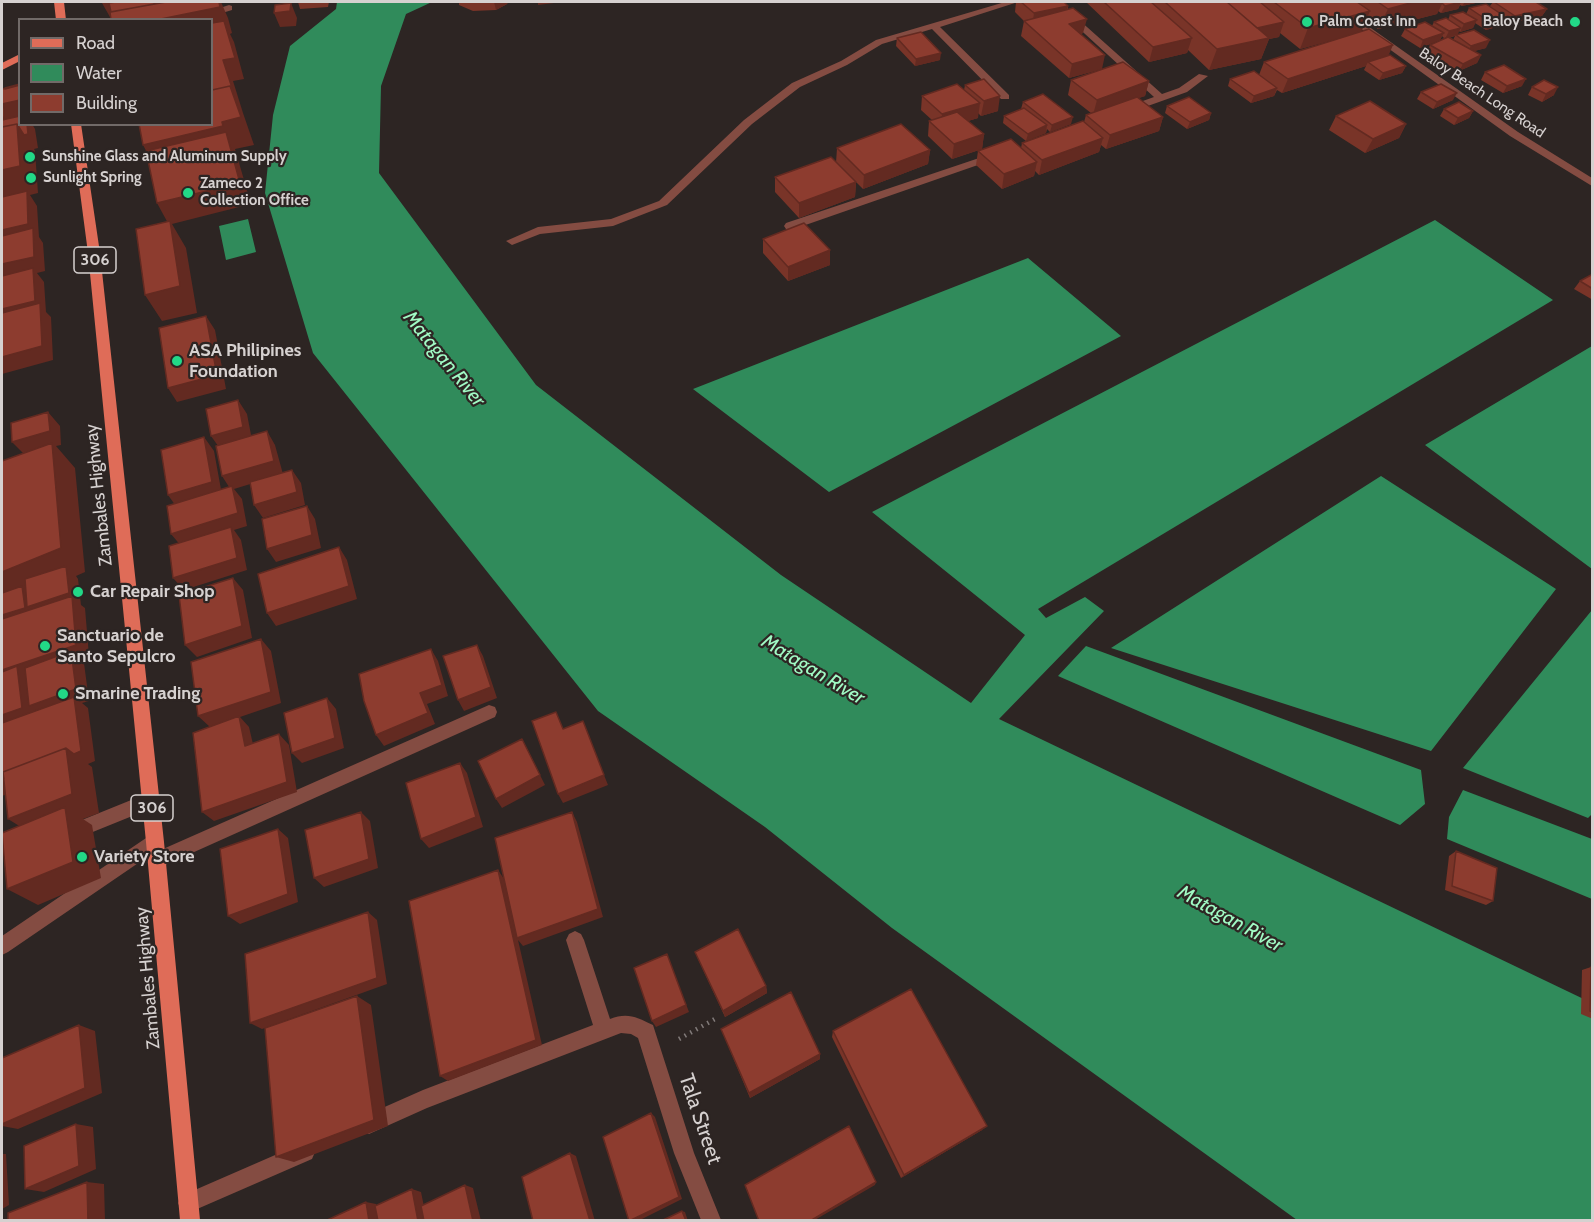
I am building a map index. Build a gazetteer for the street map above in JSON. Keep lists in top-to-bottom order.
{
  "streets": {
    "main road": ["306", "Zambales Highway"],
    "street": ["Baloy Beach Long Road", "Tala Street"]
  },
  "water": ["Matagan River"],
  "places": [
    "Palm Coast Inn",
    "Baloy Beach",
    "Sunshine Glass and Aluminum Supply",
    "Sunlight Spring",
    "Zameco 2 Collection Office",
    "ASA Philipines Foundation",
    "Car Repair Shop",
    "Sanctuario de Santo Sepulcro",
    "Smarine Trading",
    "Variety Store"
  ],
  "legend": ["Road", "Water", "Building"]
}
